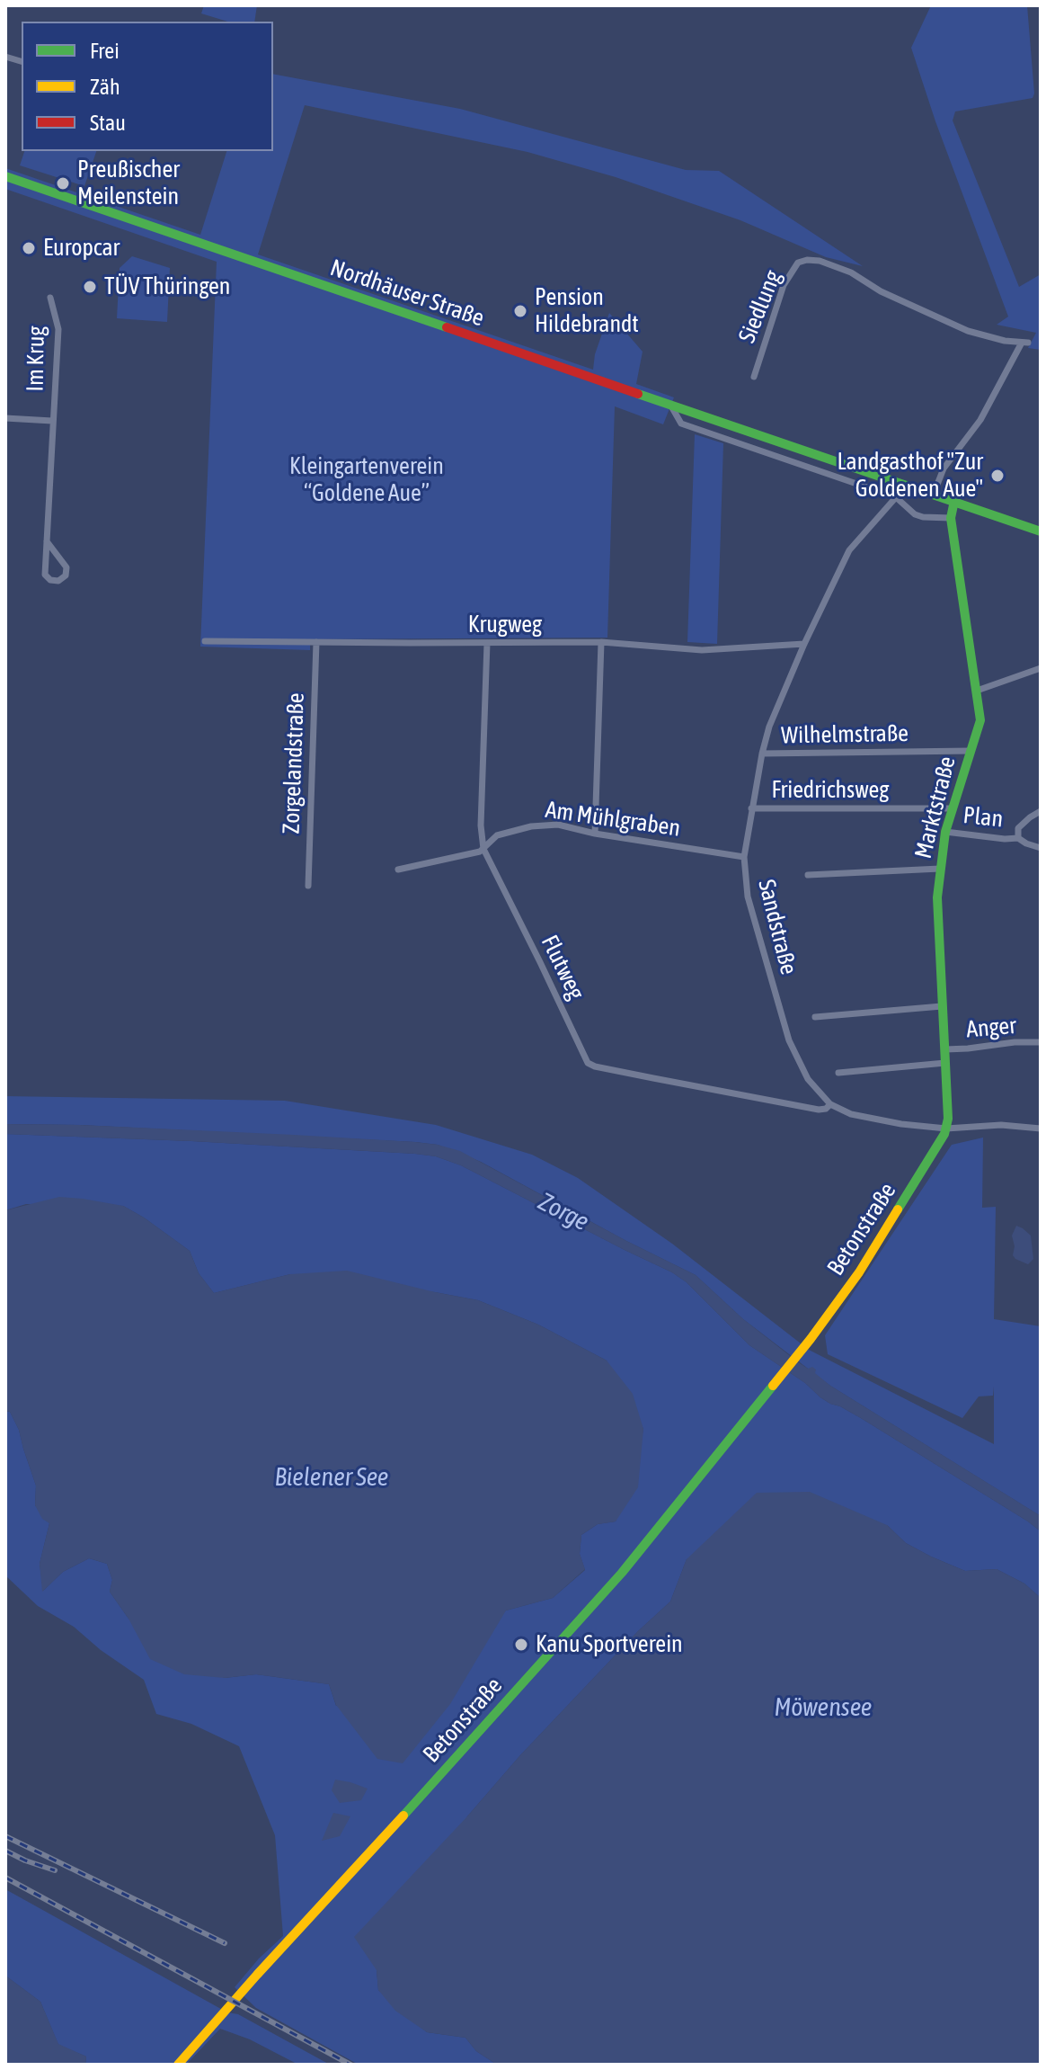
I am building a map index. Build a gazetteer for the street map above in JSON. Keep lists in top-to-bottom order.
{
  "streets": {
    "street": [
      "Nordhäuser Straße",
      "Siedlung",
      "Im Krug",
      "Krugweg",
      "Wilhelmstraße",
      "Zorgelandstraße",
      "Friedrichsweg",
      "Marktstraße",
      "Plan",
      "Am Mühlgraben",
      "Sandstraße",
      "Flutweg",
      "Anger",
      "Betonstraße"
    ]
  },
  "crossings": [
    ["Nordhäuser Straße", "Siedlung"],
    ["Nordhäuser Straße", "Marktstraße"],
    ["Nordhäuser Straße", "Sandstraße"],
    ["Krugweg", "Zorgelandstraße"],
    ["Krugweg", "Sandstraße"],
    ["Krugweg", "Flutweg"],
    ["Wilhelmstraße", "Marktstraße"],
    ["Wilhelmstraße", "Sandstraße"],
    ["Friedrichsweg", "Marktstraße"],
    ["Friedrichsweg", "Sandstraße"],
    ["Marktstraße", "Plan"],
    ["Marktstraße", "Sandstraße"],
    ["Marktstraße", "Anger"],
    ["Marktstraße", "Betonstraße"],
    ["Am Mühlgraben", "Sandstraße"],
    ["Am Mühlgraben", "Flutweg"],
    ["Sandstraße", "Flutweg"],
    ["Sandstraße", "Betonstraße"]
  ],
  "water": ["Zorge", "Bielener See", "Möwensee"],
  "parks": ["Kleingartenverein “Goldene Aue”"],
  "places": [
    "Preußischer Meilenstein",
    "Europcar",
    "TÜV Thüringen",
    "Pension Hildebrandt",
    "Landgasthof \"Zur Goldenen Aue\"",
    "Kanu Sportverein"
  ],
  "legend": ["Frei", "Zäh", "Stau"]
}
